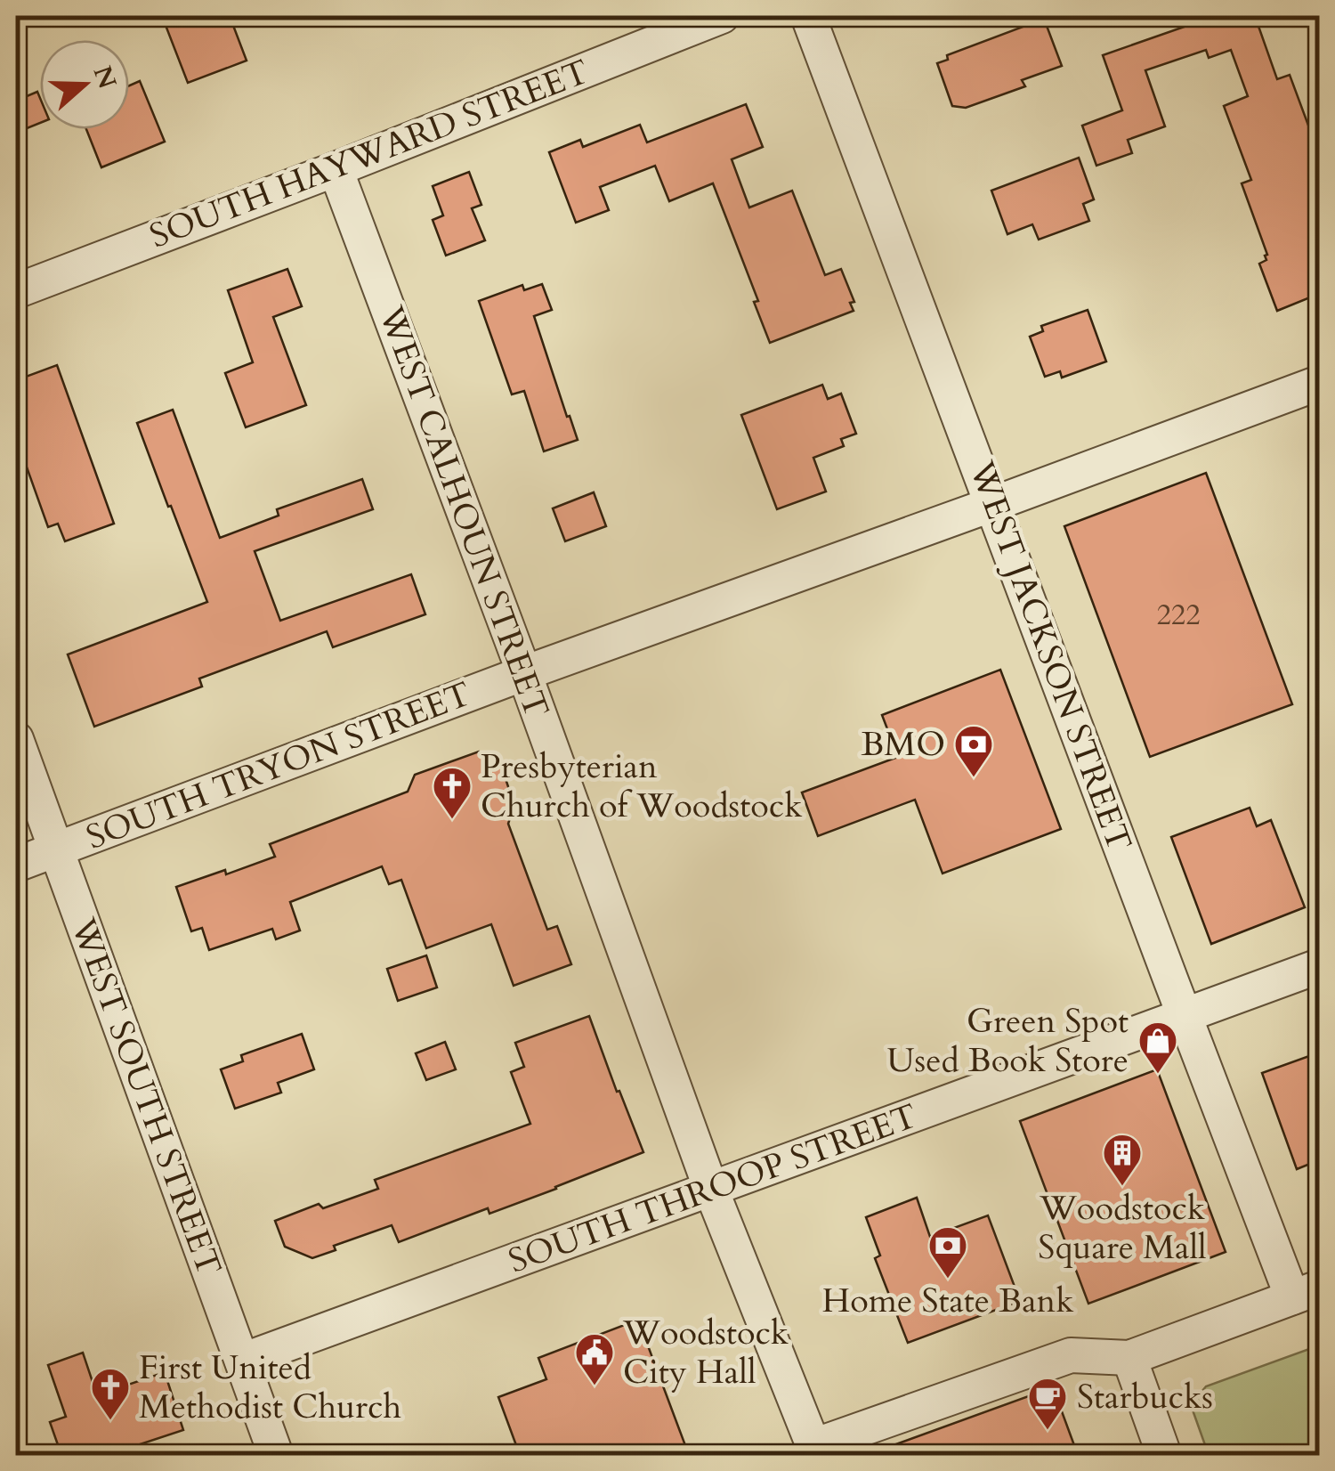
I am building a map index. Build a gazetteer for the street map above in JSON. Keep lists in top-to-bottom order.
{
  "streets": {
    "street": [
      "SOUTH HAYWARD STREET",
      "WEST CALHOUN STREET",
      "WEST JACKSON STREET",
      "SOUTH TRYON STREET",
      "WEST SOUTH STREET",
      "SOUTH THROOP STREET"
    ]
  },
  "crossings": [
    ["SOUTH HAYWARD STREET", "WEST CALHOUN STREET"],
    ["WEST CALHOUN STREET", "SOUTH TRYON STREET"],
    ["WEST CALHOUN STREET", "SOUTH THROOP STREET"],
    ["WEST JACKSON STREET", "SOUTH TRYON STREET"],
    ["WEST JACKSON STREET", "SOUTH THROOP STREET"],
    ["SOUTH TRYON STREET", "WEST SOUTH STREET"],
    ["WEST SOUTH STREET", "SOUTH THROOP STREET"]
  ],
  "places": {
    "bank": ["BMO", "Home State Bank"],
    "church": ["Presbyterian Church of Woodstock", "First United Methodist Church"],
    "shop": ["Green Spot Used Book Store"],
    "building": ["Woodstock Square Mall"],
    "public building": ["Woodstock City Hall"],
    "cafe": ["Starbucks"]
  },
  "house_numbers": ["222"],
  "north": "right"
}
